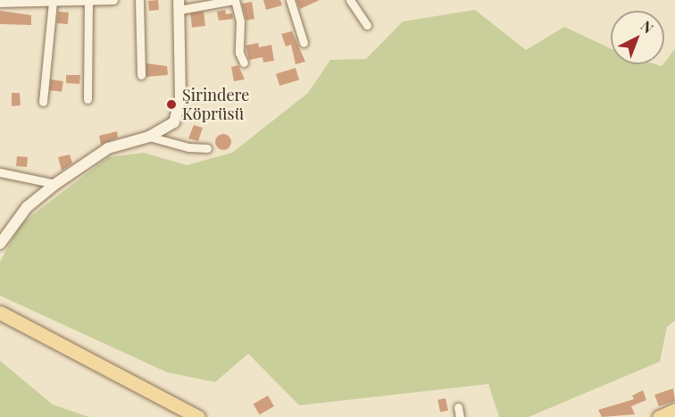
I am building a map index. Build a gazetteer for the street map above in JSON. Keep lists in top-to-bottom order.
{
  "places": ["Şirindere Köprüsü"],
  "north": "top right"
}
